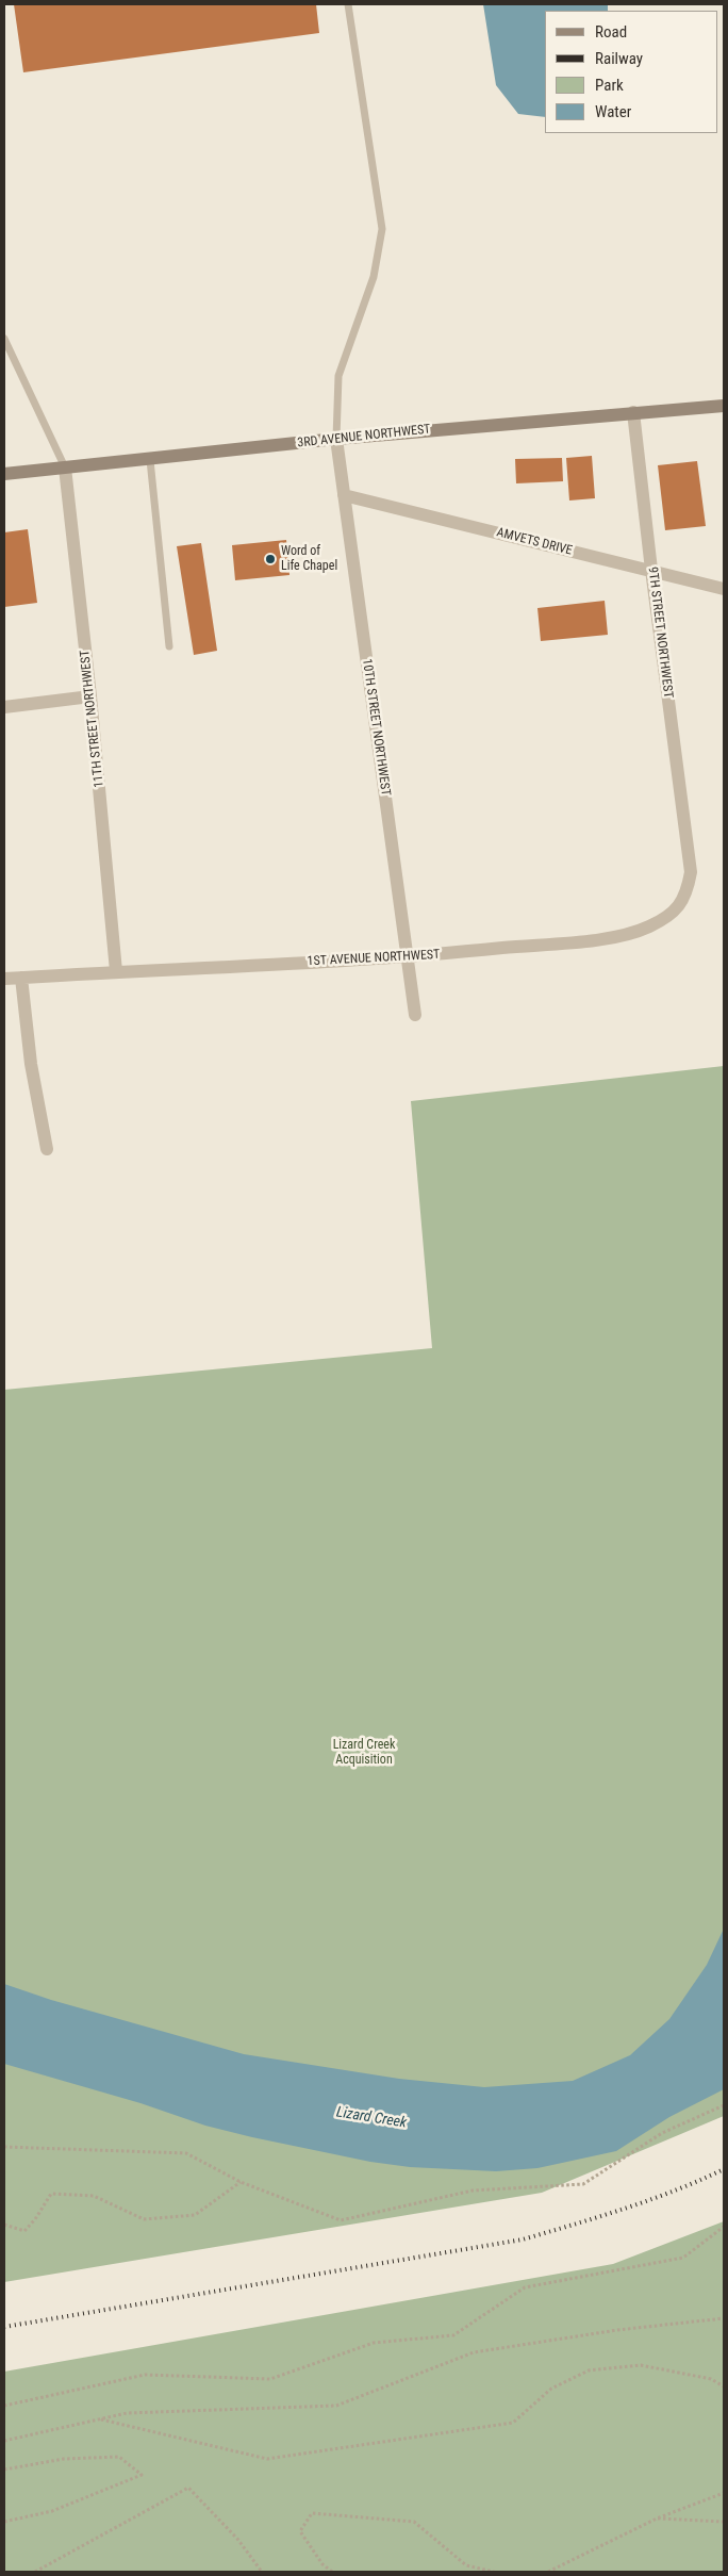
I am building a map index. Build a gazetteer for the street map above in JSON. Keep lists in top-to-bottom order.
{
  "streets": {
    "main road": ["3RD AVENUE NORTHWEST"],
    "street": [
      "AMVETS DRIVE",
      "9TH STREET NORTHWEST",
      "11TH STREET NORTHWEST",
      "10TH STREET NORTHWEST",
      "1ST AVENUE NORTHWEST"
    ]
  },
  "crossings": [
    ["3RD AVENUE NORTHWEST", "9TH STREET NORTHWEST"],
    ["3RD AVENUE NORTHWEST", "11TH STREET NORTHWEST"],
    ["3RD AVENUE NORTHWEST", "10TH STREET NORTHWEST"],
    ["AMVETS DRIVE", "9TH STREET NORTHWEST"],
    ["AMVETS DRIVE", "10TH STREET NORTHWEST"],
    ["9TH STREET NORTHWEST", "1ST AVENUE NORTHWEST"],
    ["11TH STREET NORTHWEST", "1ST AVENUE NORTHWEST"],
    ["10TH STREET NORTHWEST", "1ST AVENUE NORTHWEST"]
  ],
  "water": ["Lizard Creek"],
  "parks": ["Lizard Creek Acquisition"],
  "places": ["Word of Life Chapel"],
  "legend": [
    "Road",
    "Railway",
    "Park",
    "Water"
  ]
}
